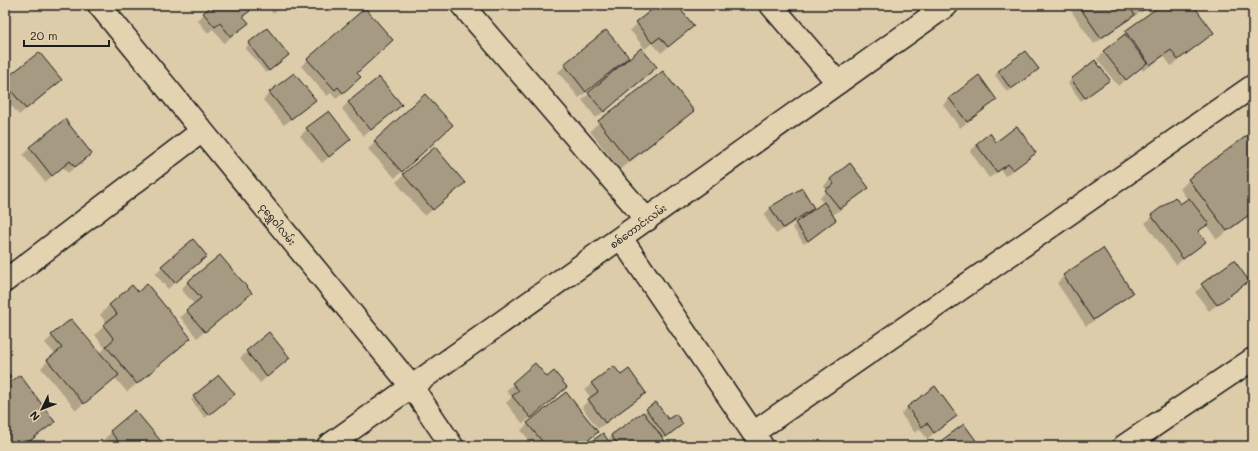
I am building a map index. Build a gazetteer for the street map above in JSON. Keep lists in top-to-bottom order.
{
  "streets": {
    "street": ["ငုရွှေဝါလမ်း", "စစ်တောင်းလမ်း"]
  },
  "crossings": [
    ["ငုရွှေဝါလမ်း", "စစ်တောင်းလမ်း"]
  ],
  "scale_bar": "20 m",
  "north": "bottom left"
}
